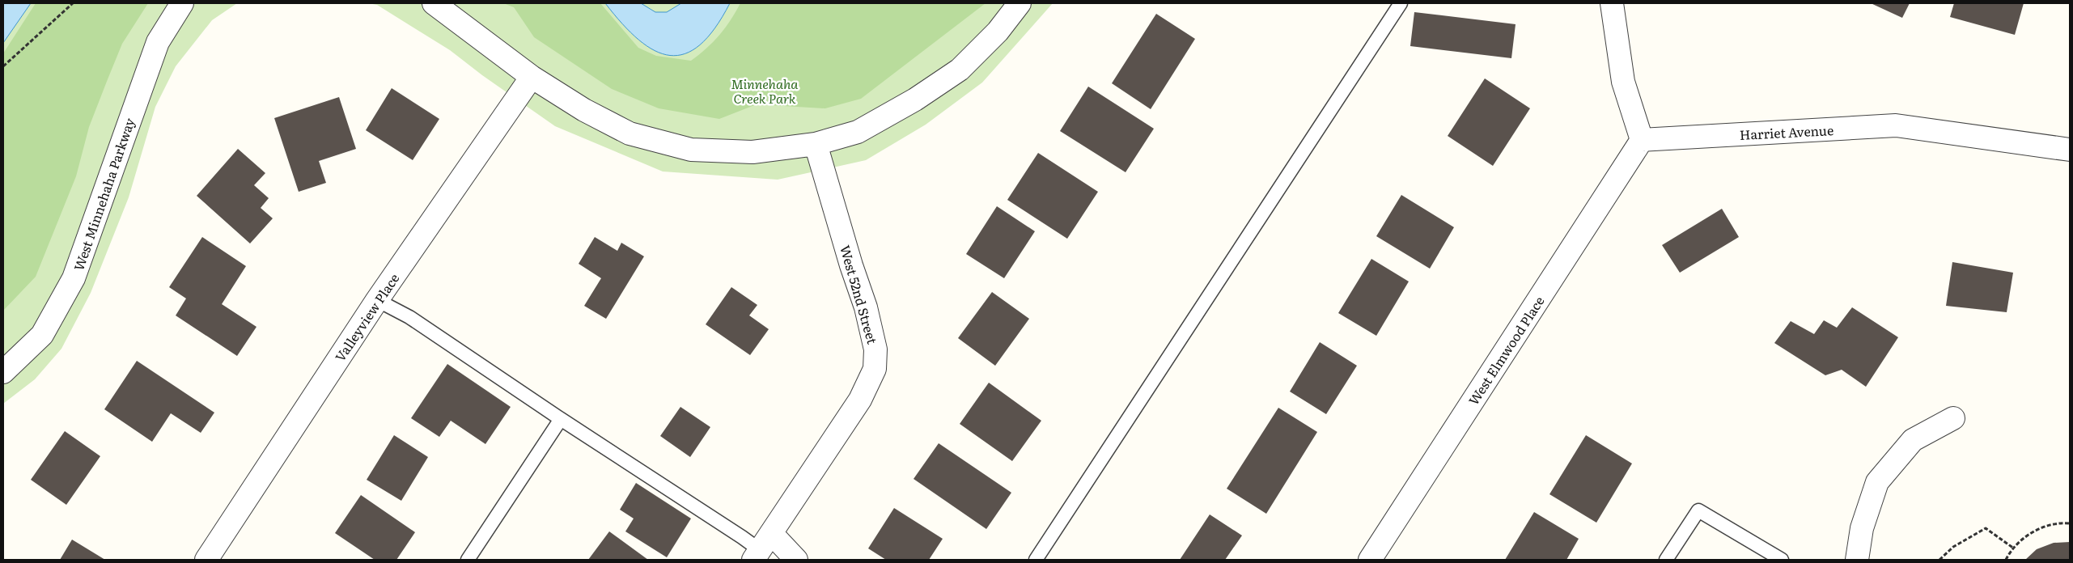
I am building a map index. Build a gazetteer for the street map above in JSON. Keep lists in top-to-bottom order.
{
  "streets": {
    "street": [
      "Harriet Avenue",
      "West Minnehaha Parkway",
      "West 52nd Street",
      "Valleyview Place",
      "West Elmwood Place"
    ]
  },
  "crossings": [
    ["Harriet Avenue", "West Elmwood Place"]
  ],
  "parks": ["Minnehaha Creek Park"]
}
